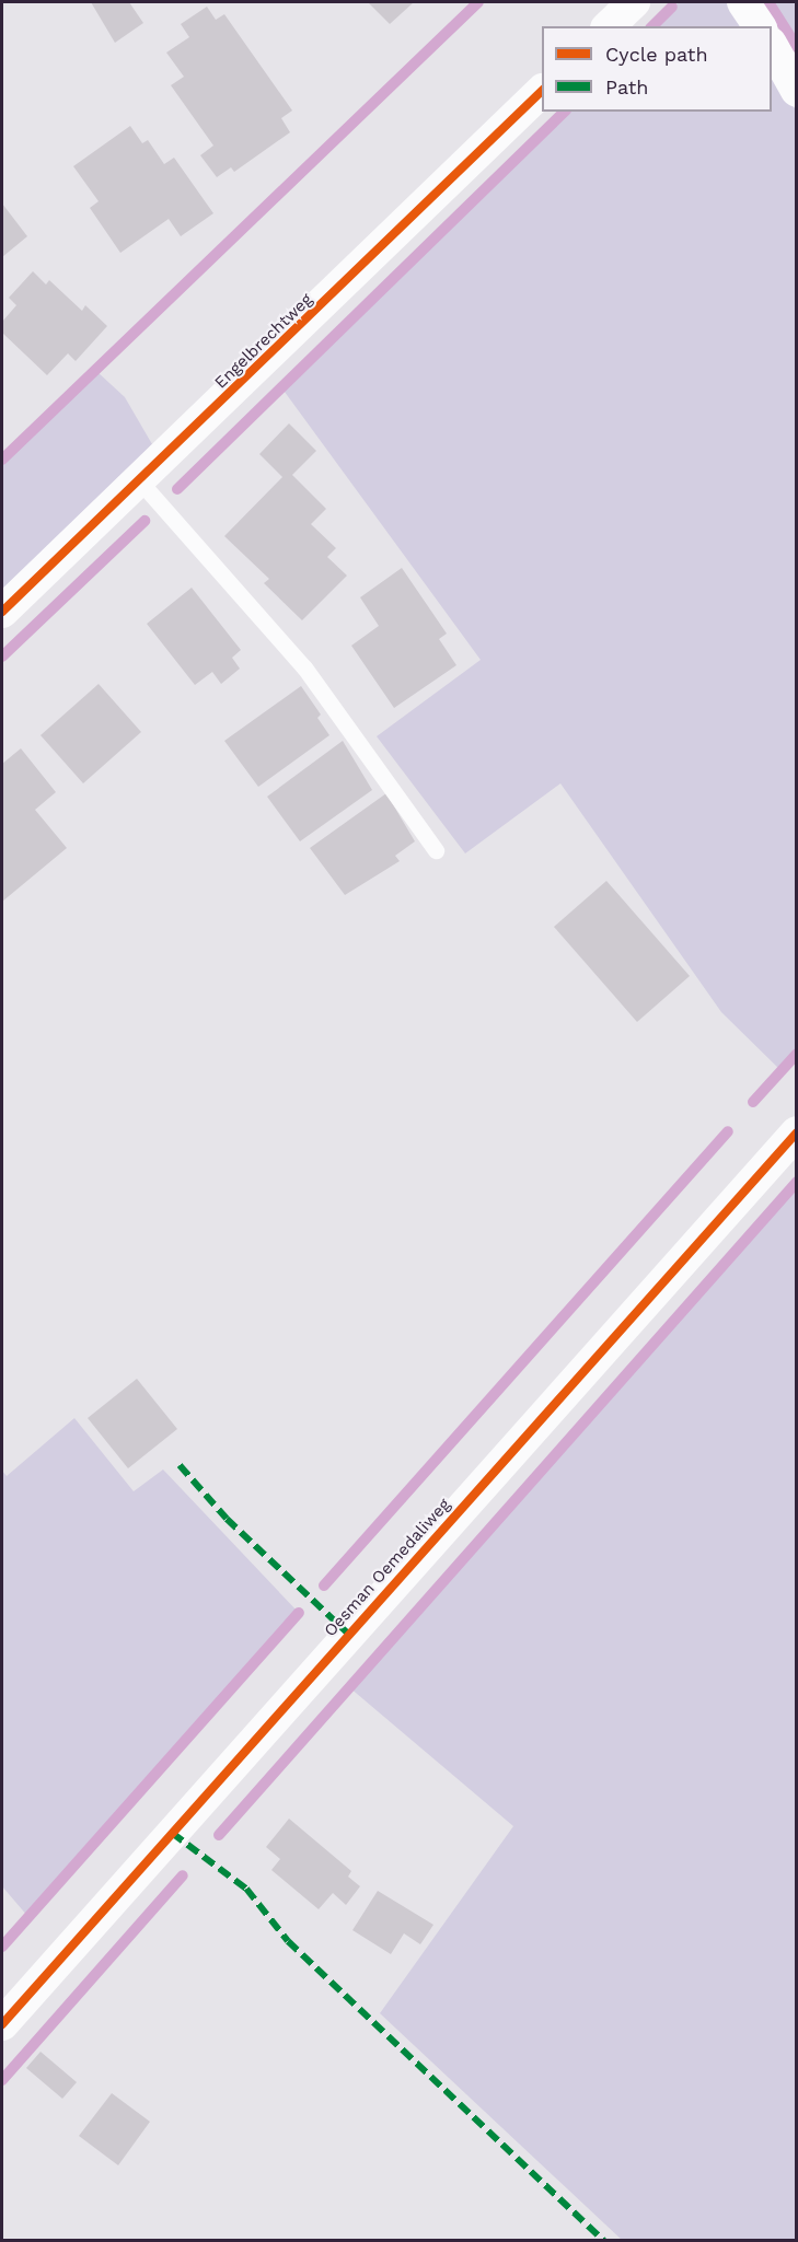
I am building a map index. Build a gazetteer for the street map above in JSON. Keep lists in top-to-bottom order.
{
  "streets": {
    "street": ["Engelbrechtweg", "Oesman Oemedaliweg"]
  },
  "legend": ["Cycle path", "Path"]
}
